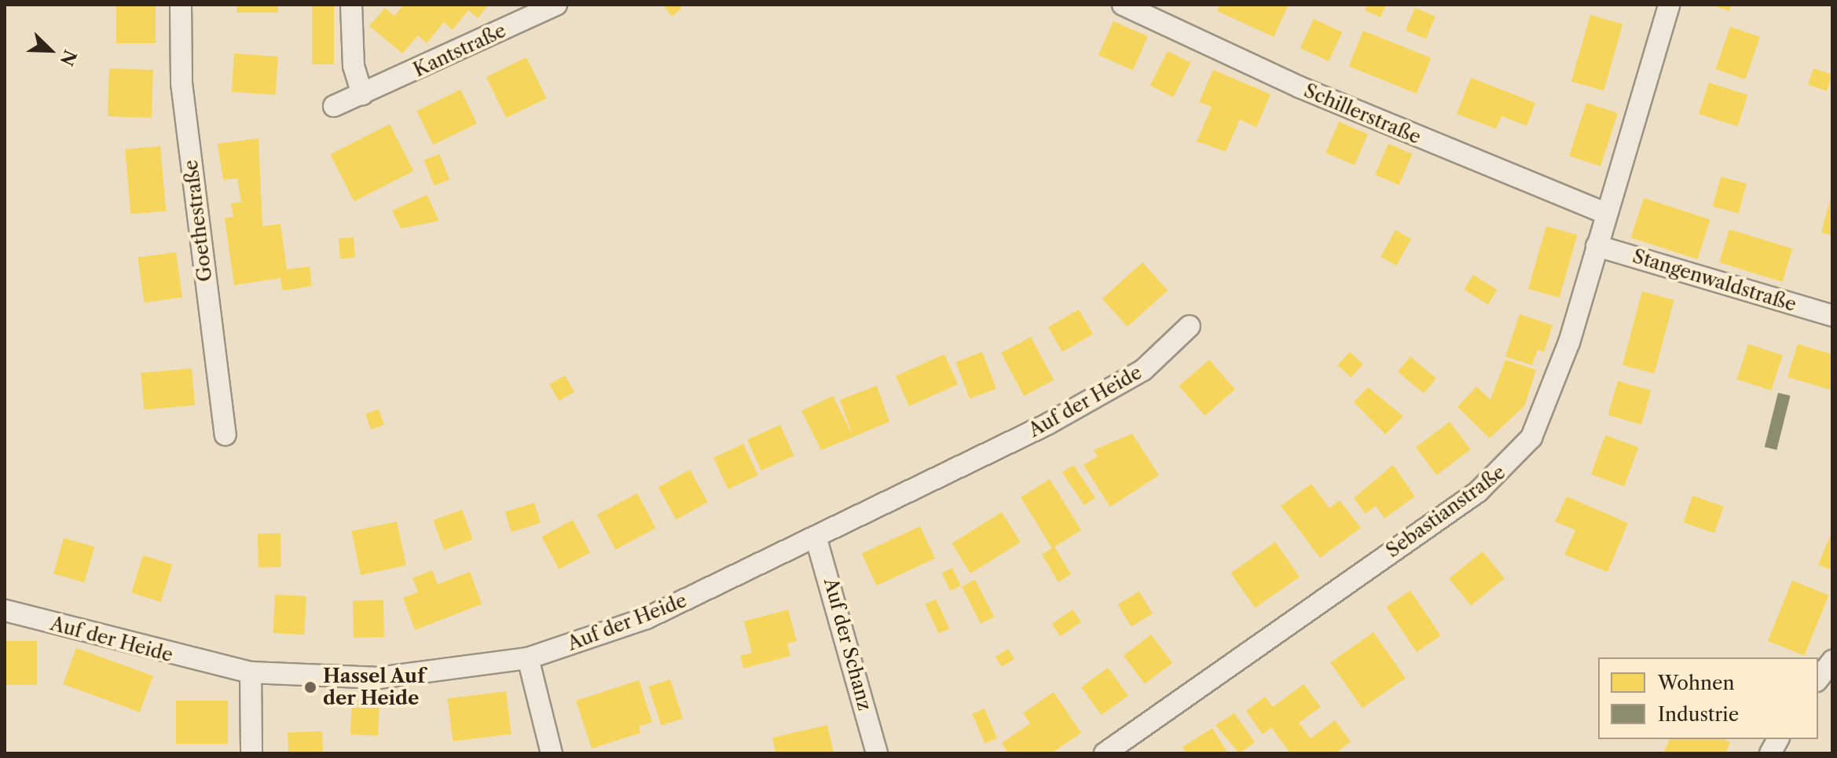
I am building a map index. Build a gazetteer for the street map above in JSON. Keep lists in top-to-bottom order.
{
  "streets": {
    "street": [
      "Kantstraße",
      "Schillerstraße",
      "Goethestraße",
      "Stangenwaldstraße",
      "Auf der Heide",
      "Sebastianstraße",
      "Auf der Schanz"
    ]
  },
  "crossings": [
    ["Schillerstraße", "Sebastianstraße"],
    ["Stangenwaldstraße", "Sebastianstraße"],
    ["Auf der Heide", "Auf der Schanz"]
  ],
  "places": ["Hassel Auf der Heide"],
  "legend": ["Wohnen", "Industrie"],
  "north": "bottom right"
}
